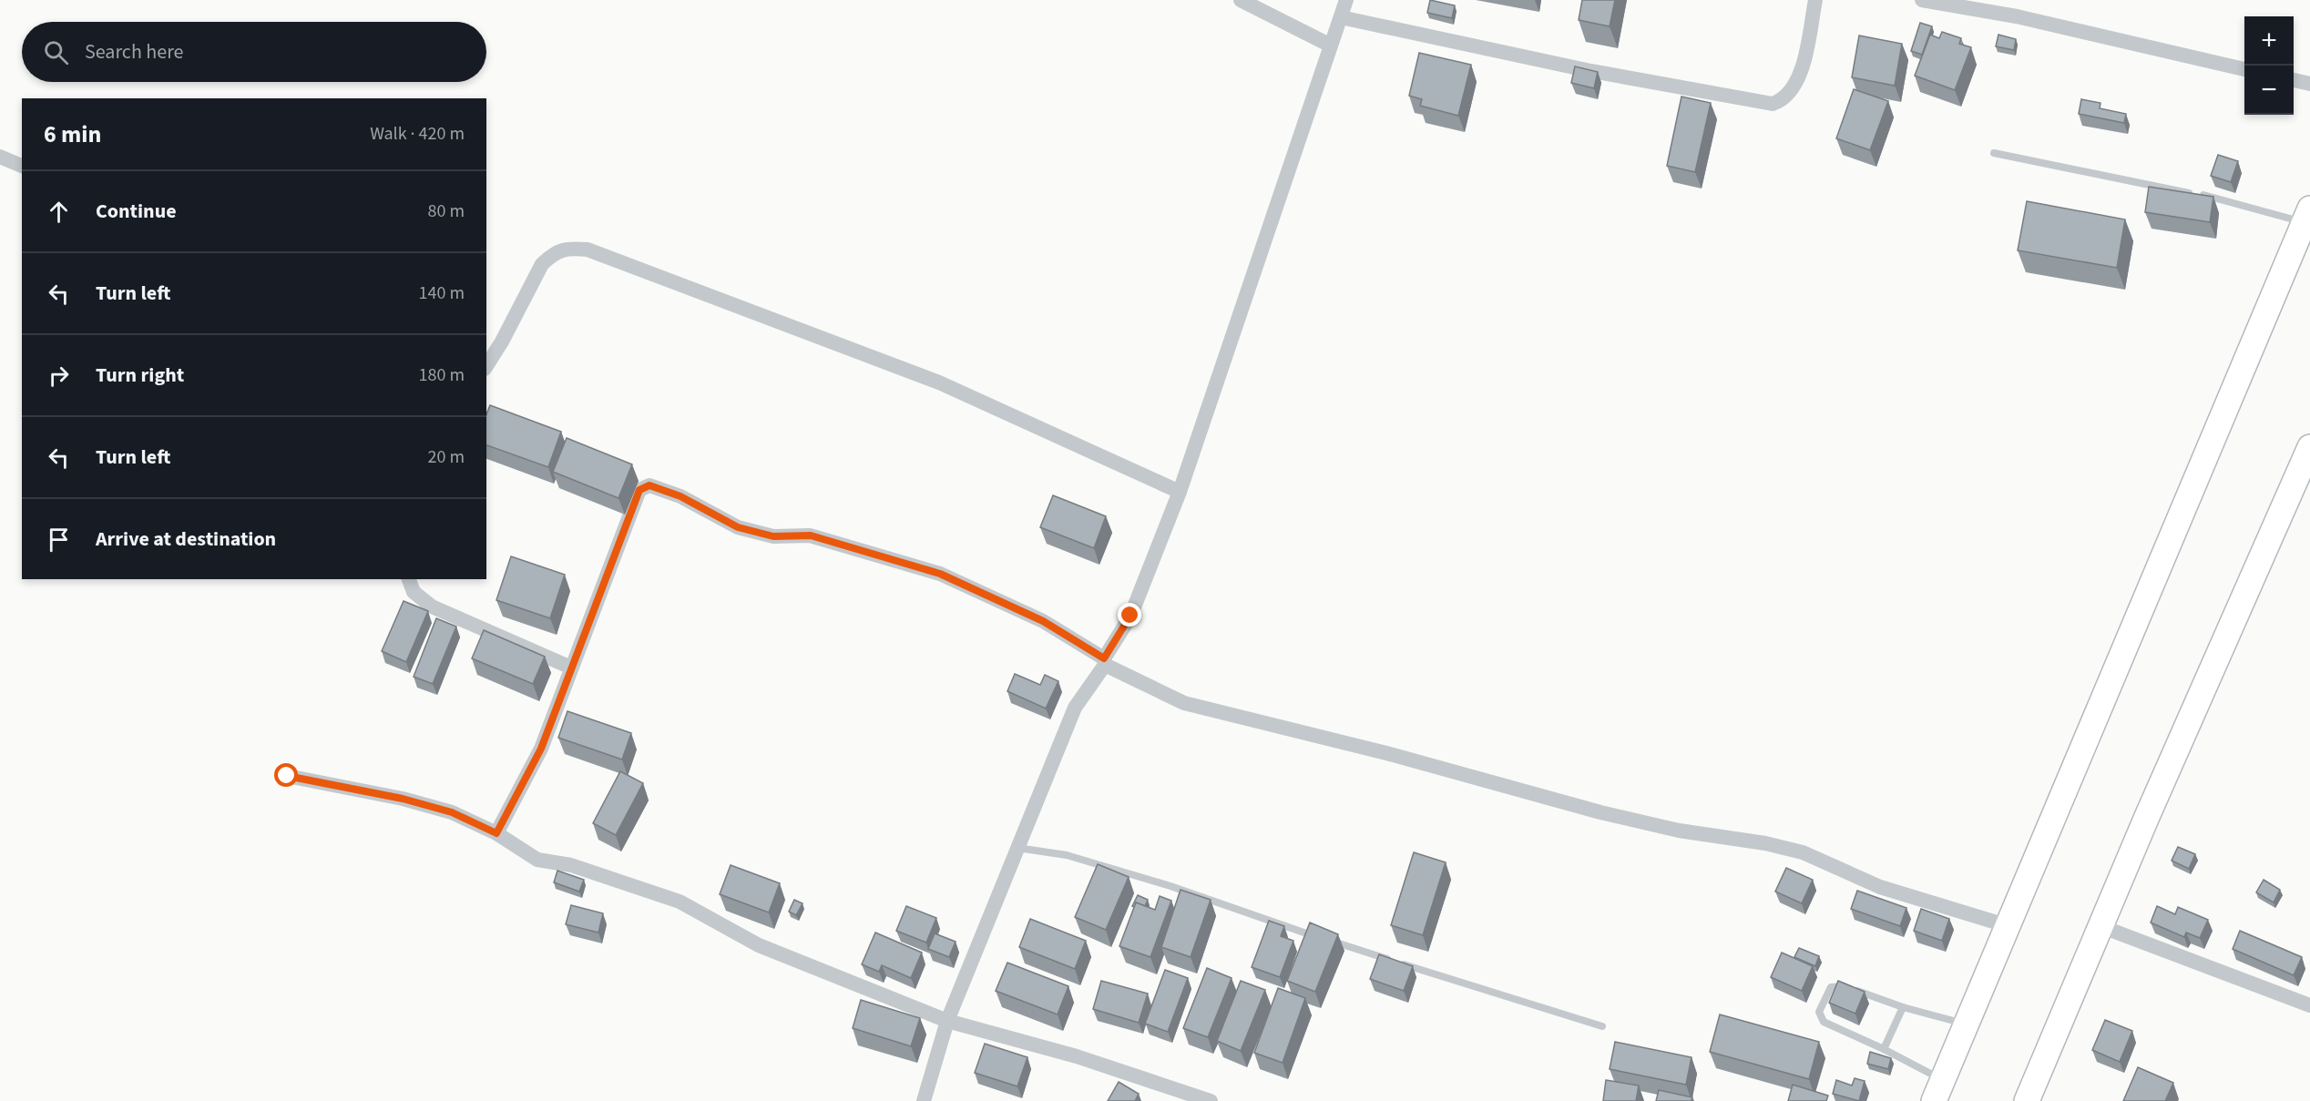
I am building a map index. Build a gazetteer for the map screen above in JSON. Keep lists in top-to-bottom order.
{
  "page": {
    "map_buttons": ["+", "−"],
    "search": "Search here",
    "heading": ["6 min", "Walk · 420 m"],
    "list": [
      ["Continue", "80 m"],
      ["Turn left", "140 m"],
      ["Turn right", "180 m"],
      ["Turn left", "20 m"],
      "Arrive at destination"
    ]
  }
}
